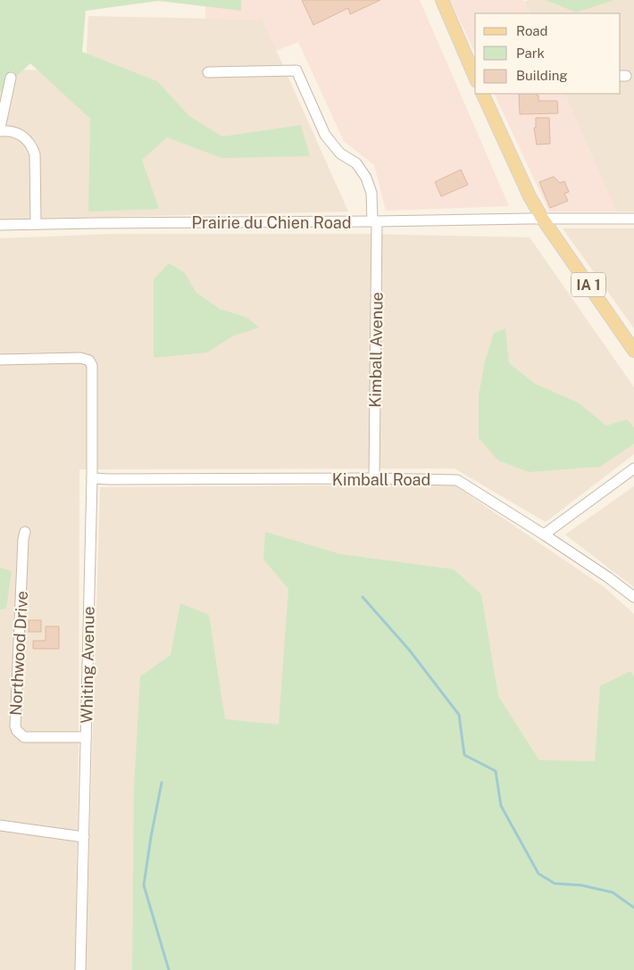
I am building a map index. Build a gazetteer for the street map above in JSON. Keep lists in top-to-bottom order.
{
  "streets": {
    "main road": ["IA 1"],
    "street": [
      "Prairie du Chien Road",
      "Kimball Avenue",
      "Kimball Road",
      "Northwood Drive",
      "Whiting Avenue"
    ]
  },
  "crossings": [
    ["Prairie du Chien Road", "IA 1"],
    ["Prairie du Chien Road", "Kimball Avenue"],
    ["Kimball Avenue", "Kimball Road"],
    ["Kimball Road", "Whiting Avenue"],
    ["Northwood Drive", "Whiting Avenue"]
  ],
  "legend": ["Road", "Park", "Building"]
}
